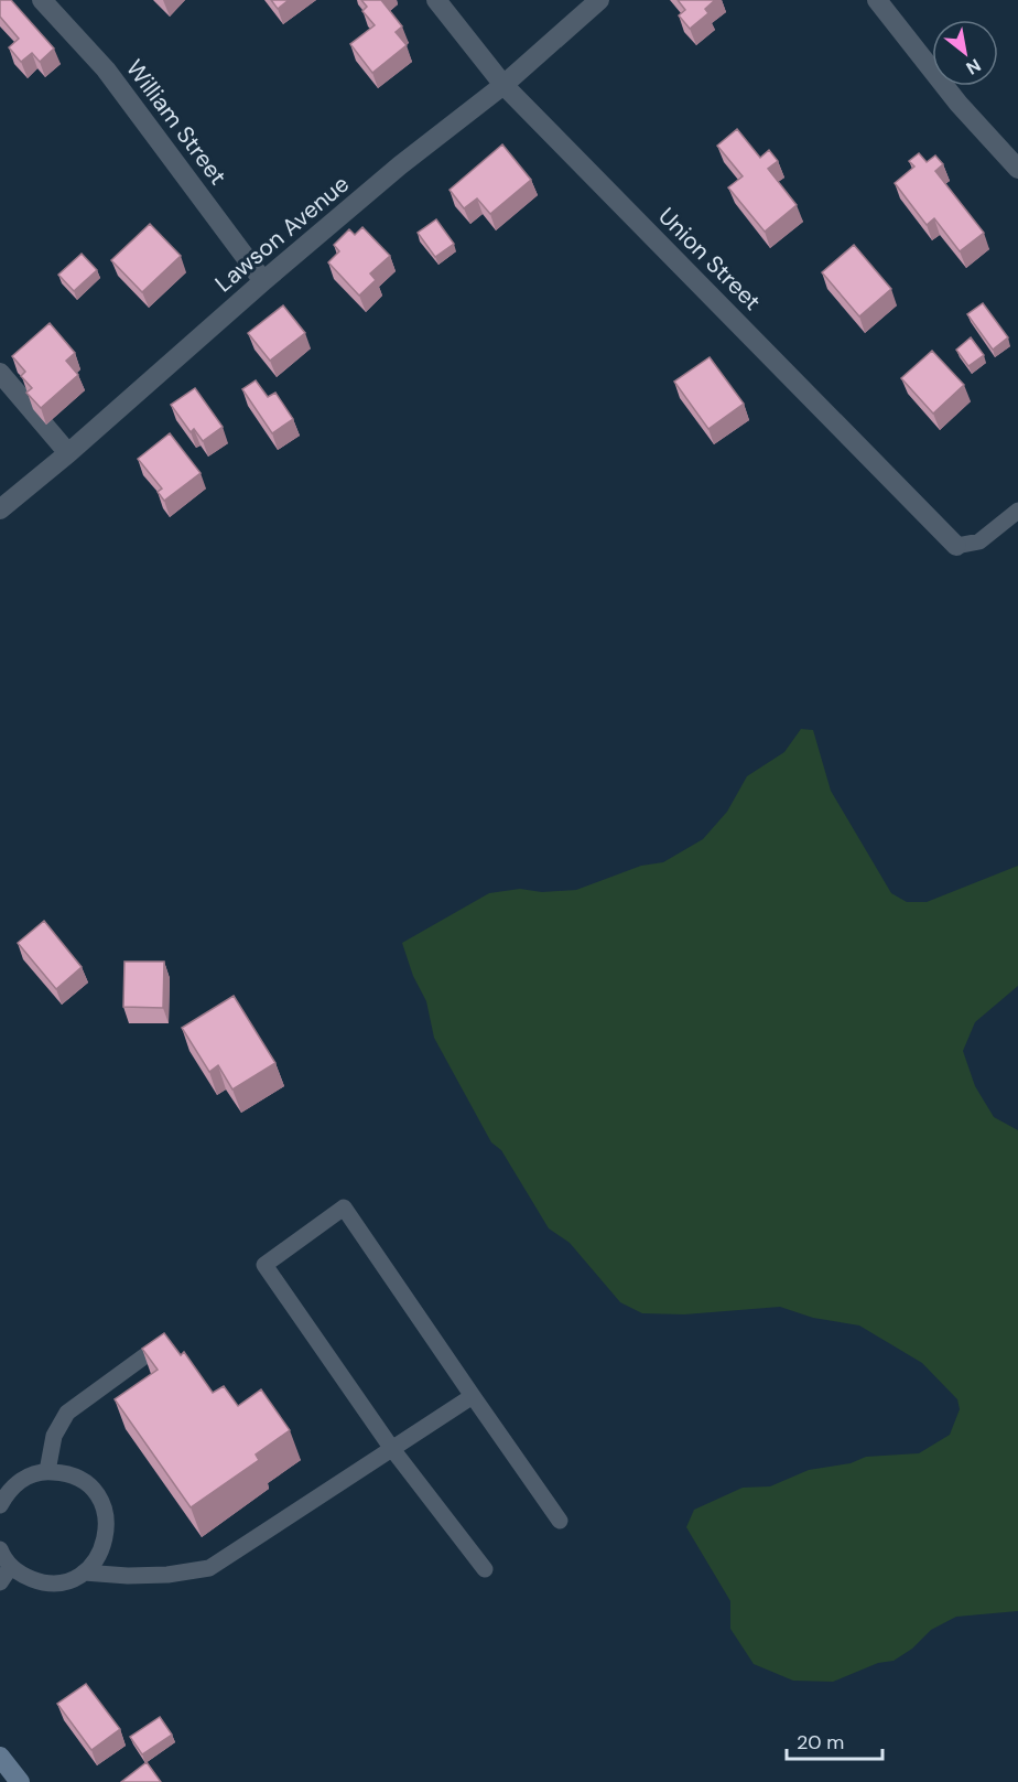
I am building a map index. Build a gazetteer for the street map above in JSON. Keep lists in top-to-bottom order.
{
  "streets": {
    "street": ["William Street", "Lawson Avenue", "Union Street"]
  },
  "crossings": [
    ["William Street", "Lawson Avenue"],
    ["Lawson Avenue", "Union Street"]
  ],
  "scale_bar": "20 m",
  "north": "bottom right"
}
